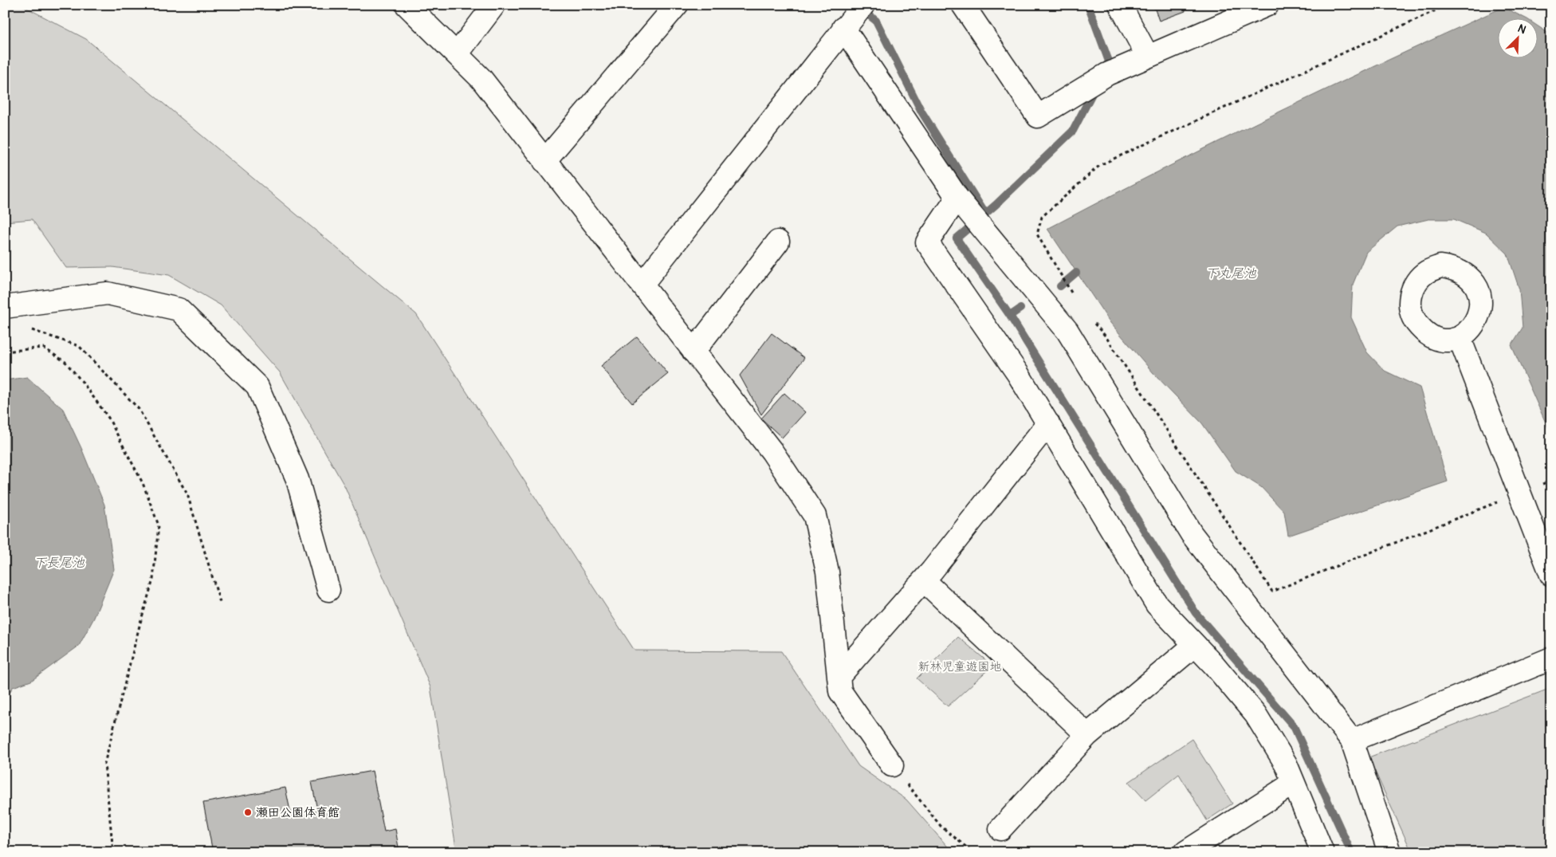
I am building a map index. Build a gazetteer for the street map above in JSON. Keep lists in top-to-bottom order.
{
  "water": ["下丸尾池", "下長尾池"],
  "parks": ["新林児童遊園地"],
  "places": ["瀬田公園体育館"],
  "north": "top right"
}
